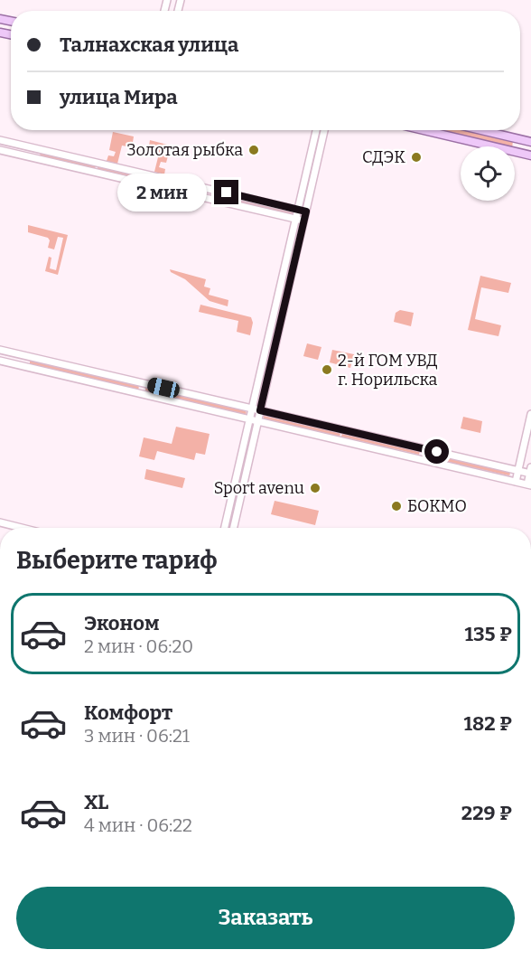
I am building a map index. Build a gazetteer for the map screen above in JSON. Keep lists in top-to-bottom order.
{
  "places": [
    "Золотая рыбка",
    "СДЭК",
    "2-й ГОМ УВД г. Норильска",
    "Sport avenu",
    "БОКМО"
  ],
  "page": {
    "banner": ["Талнахская улица", "улица Мира"],
    "bubble": "2 мин",
    "heading": "Выберите тариф",
    "list": [
      {
        "name": "Эконом",
        "note": "2 мин · 06:20",
        "value": "135 ₽"
      },
      {
        "name": "Комфорт",
        "note": "3 мин · 06:21",
        "value": "182 ₽"
      },
      {
        "name": "XL",
        "note": "4 мин · 06:22",
        "value": "229 ₽"
      }
    ],
    "buttons": "Заказать"
  }
}
